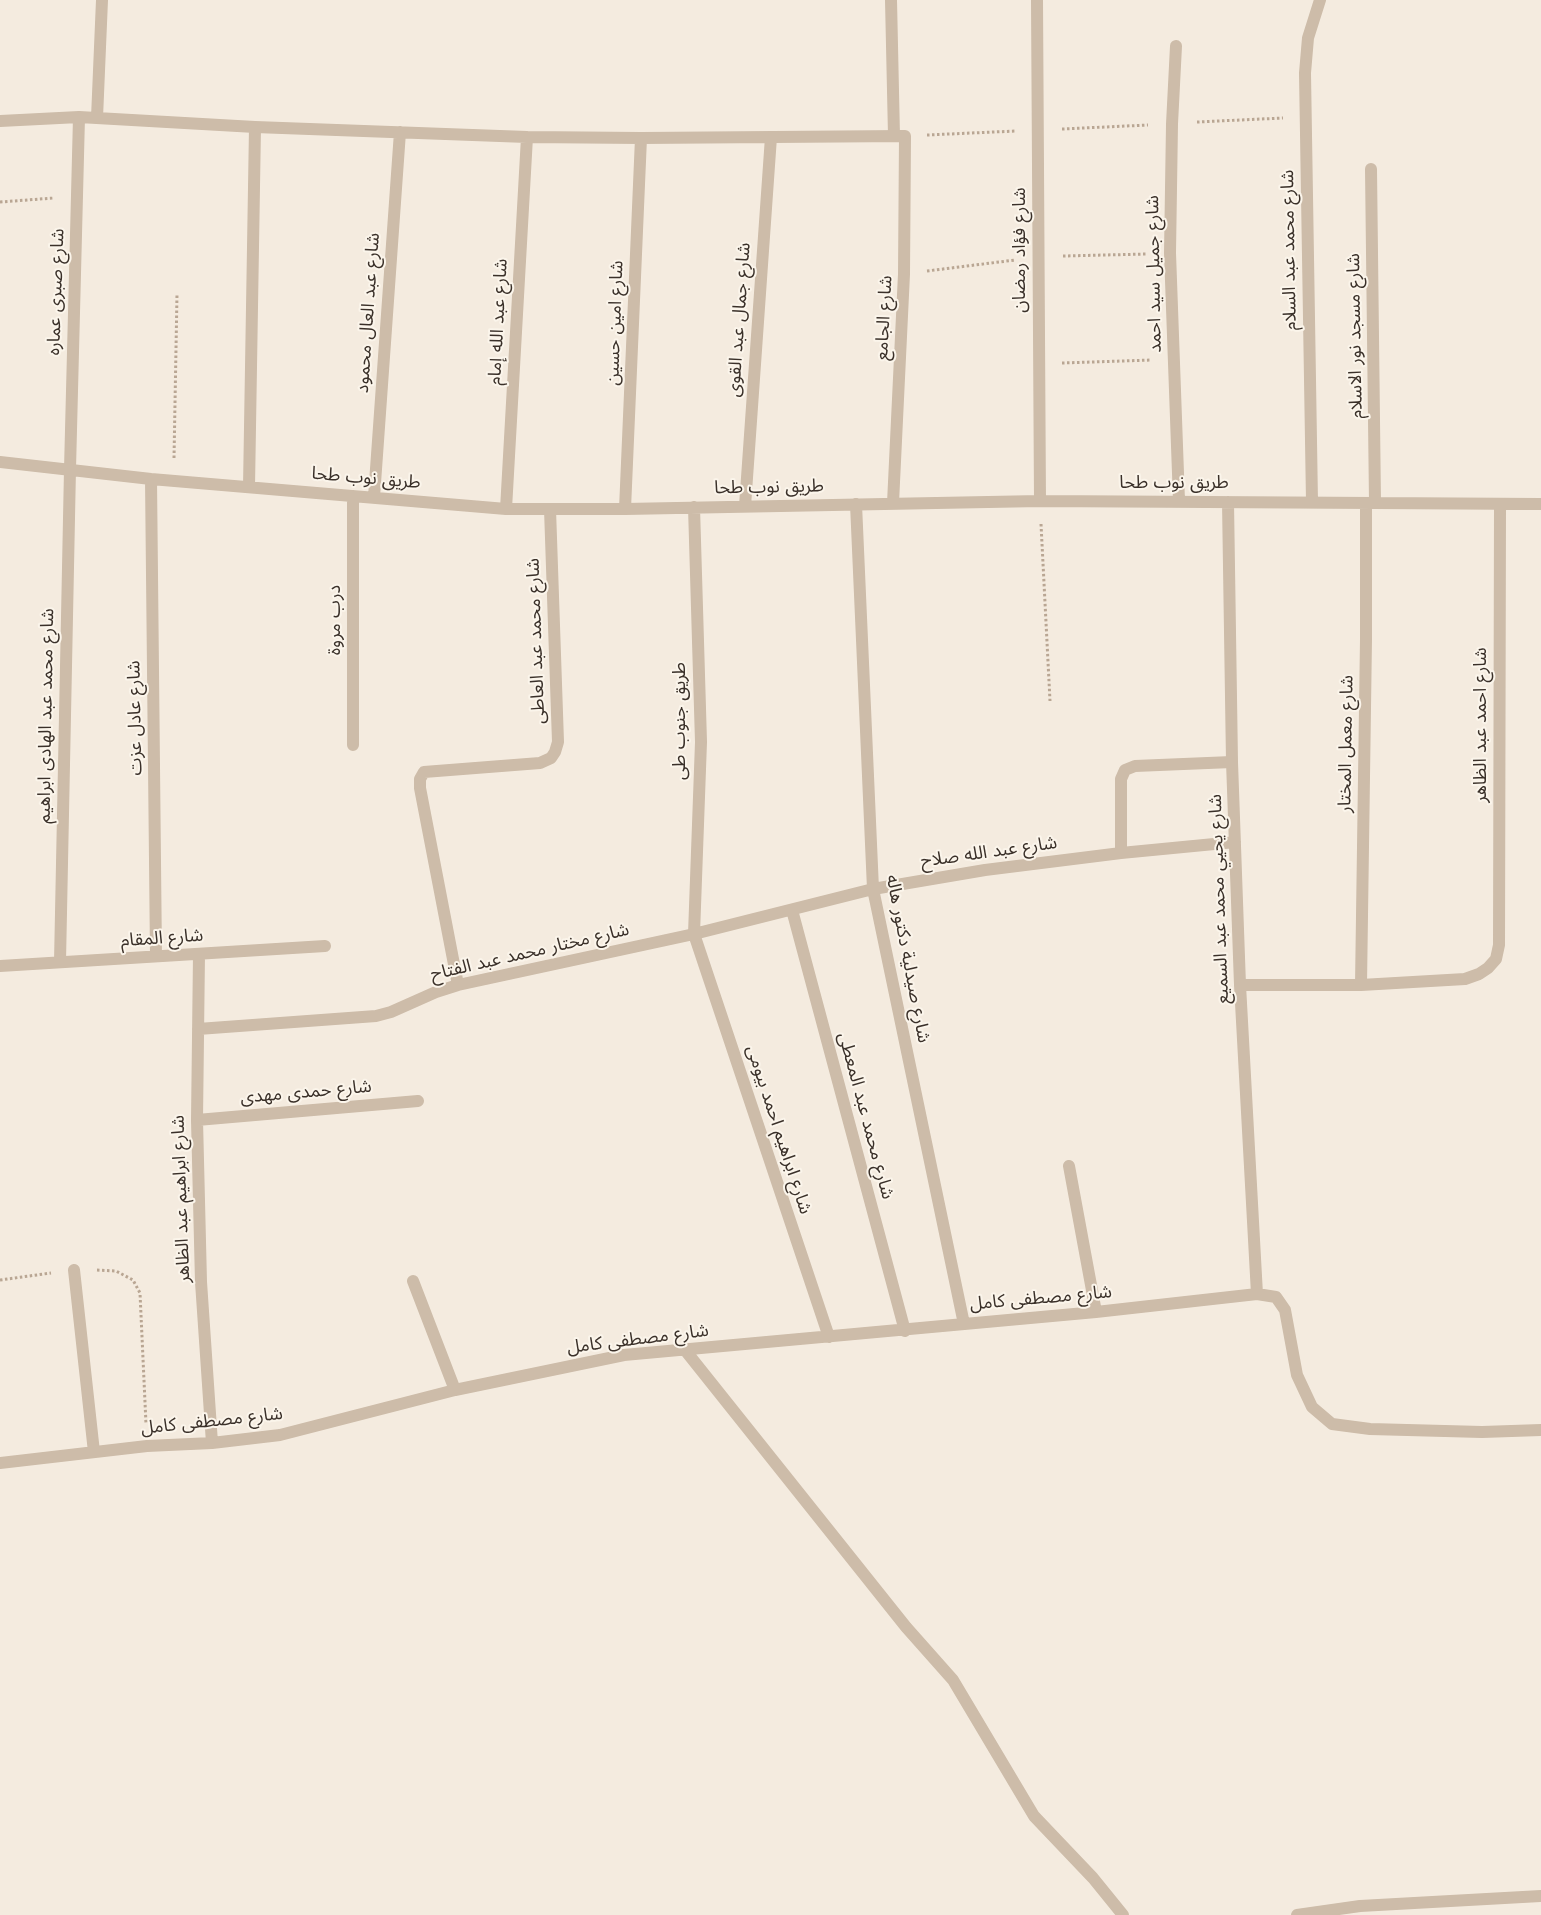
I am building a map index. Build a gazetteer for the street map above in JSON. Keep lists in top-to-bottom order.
{
  "streets": {
    "street": [
      "شارع فؤاد رمضان",
      "شارع محمد عبد السلام",
      "شارع جميل سيد احمد",
      "شارع صبرى عماره",
      "شارع عبد العال محمود",
      "شارع الجامع",
      "شارع جمال عبد القوى",
      "شارع عبد الله إمام",
      "شارع امين حسين",
      "شارع مسجد نور الاسلام",
      "طريق نوب طحا",
      "درب مروة",
      "شارع محمد عبد العاطى",
      "شارع محمد عبد الهادى ابراهيم",
      "شارع عادل عزت",
      "طريق جنوب طى",
      "شارع احمد عبد الظاهر",
      "شارع معمل المختار",
      "شارع عبد الله صلاح",
      "شارع يحيي محمد عبد السميع",
      "شارع المقام",
      "شارع مختار محمد عبد الفتاح",
      "شارع صيدلية دكتور هاله",
      "شارع حمدى مهدى",
      "شارع محمد عبد المعطى",
      "شارع ابراهيم احمد بيومى",
      "شارع ابراهيم عبد الظاهر",
      "شارع مصطفى كامل"
    ]
  },
  "crossings": [
    ["شارع فؤاد رمضان", "طريق نوب طحا"],
    ["شارع محمد عبد السلام", "طريق نوب طحا"],
    ["شارع جميل سيد احمد", "طريق نوب طحا"],
    ["شارع صبرى عماره", "طريق نوب طحا"],
    ["شارع صبرى عماره", "شارع محمد عبد الهادى ابراهيم"],
    ["شارع عبد العال محمود", "طريق نوب طحا"],
    ["شارع الجامع", "طريق نوب طحا"],
    ["شارع جمال عبد القوى", "طريق نوب طحا"],
    ["شارع عبد الله إمام", "طريق نوب طحا"],
    ["شارع امين حسين", "طريق نوب طحا"],
    ["شارع مسجد نور الاسلام", "طريق نوب طحا"],
    ["شارع مسجد نور الاسلام", "شارع معمل المختار"],
    ["طريق نوب طحا", "درب مروة"],
    ["طريق نوب طحا", "شارع محمد عبد العاطى"],
    ["طريق نوب طحا", "شارع محمد عبد الهادى ابراهيم"],
    ["طريق نوب طحا", "شارع عادل عزت"],
    ["طريق نوب طحا", "طريق جنوب طى"],
    ["طريق نوب طحا", "شارع احمد عبد الظاهر"],
    ["طريق نوب طحا", "شارع معمل المختار"],
    ["طريق نوب طحا", "شارع يحيي محمد عبد السميع"],
    ["طريق نوب طحا", "شارع صيدلية دكتور هاله"],
    ["شارع محمد عبد العاطى", "شارع مختار محمد عبد الفتاح"],
    ["شارع محمد عبد الهادى ابراهيم", "شارع المقام"],
    ["شارع عادل عزت", "شارع المقام"],
    ["طريق جنوب طى", "شارع عبد الله صلاح"],
    ["طريق جنوب طى", "شارع مختار محمد عبد الفتاح"],
    ["طريق جنوب طى", "شارع ابراهيم احمد بيومى"],
    ["شارع احمد عبد الظاهر", "شارع معمل المختار"],
    ["شارع عبد الله صلاح", "شارع يحيي محمد عبد السميع"],
    ["شارع عبد الله صلاح", "شارع مختار محمد عبد الفتاح"],
    ["شارع عبد الله صلاح", "شارع صيدلية دكتور هاله"],
    ["شارع عبد الله صلاح", "شارع محمد عبد المعطى"],
    ["شارع عبد الله صلاح", "شارع ابراهيم احمد بيومى"],
    ["شارع يحيي محمد عبد السميع", "شارع مصطفى كامل"],
    ["شارع المقام", "شارع ابراهيم عبد الظاهر"],
    ["شارع مختار محمد عبد الفتاح", "شارع ابراهيم احمد بيومى"],
    ["شارع مختار محمد عبد الفتاح", "شارع ابراهيم عبد الظاهر"],
    ["شارع صيدلية دكتور هاله", "شارع مصطفى كامل"],
    ["شارع حمدى مهدى", "شارع ابراهيم عبد الظاهر"],
    ["شارع محمد عبد المعطى", "شارع مصطفى كامل"],
    ["شارع ابراهيم احمد بيومى", "شارع مصطفى كامل"],
    ["شارع ابراهيم عبد الظاهر", "شارع مصطفى كامل"]
  ]
}
